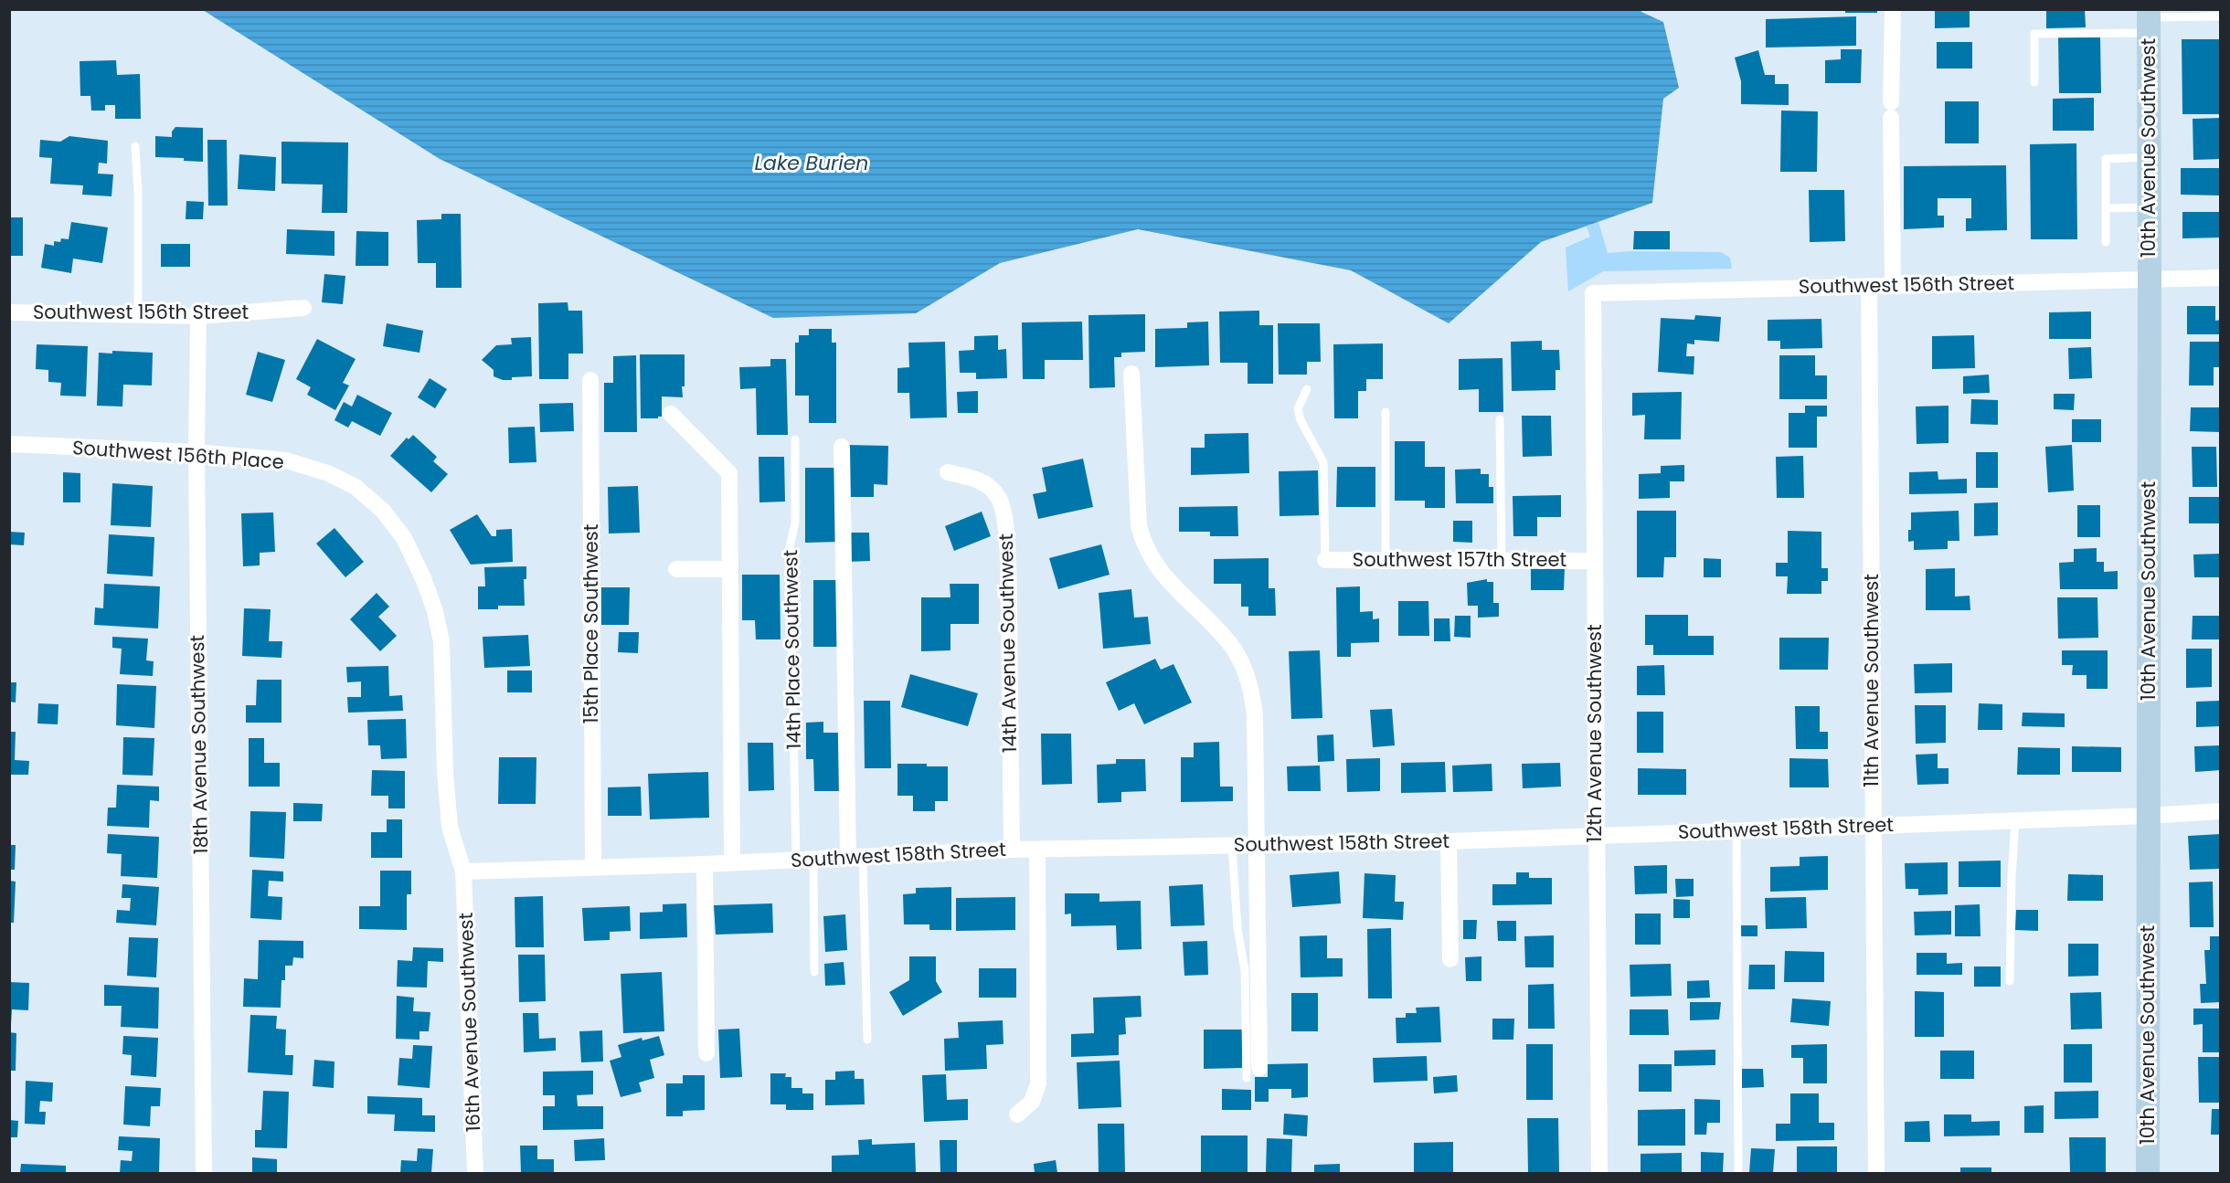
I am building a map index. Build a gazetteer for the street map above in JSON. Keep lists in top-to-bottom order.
{
  "streets": {
    "street": [
      "10th Avenue Southwest",
      "Southwest 156th Street",
      "Southwest 156th Place",
      "Southwest 157th Street",
      "15th Place Southwest",
      "14th Avenue Southwest",
      "11th Avenue Southwest",
      "12th Avenue Southwest",
      "18th Avenue Southwest",
      "Southwest 158th Street",
      "16th Avenue Southwest"
    ],
    "lane": ["14th Place Southwest"]
  },
  "crossings": [
    ["10th Avenue Southwest", "Southwest 156th Street"],
    ["10th Avenue Southwest", "Southwest 158th Street"],
    ["Southwest 156th Street", "11th Avenue Southwest"],
    ["Southwest 156th Street", "12th Avenue Southwest"],
    ["Southwest 156th Street", "18th Avenue Southwest"],
    ["Southwest 156th Place", "18th Avenue Southwest"],
    ["Southwest 156th Place", "Southwest 158th Street"],
    ["Southwest 156th Place", "16th Avenue Southwest"],
    ["Southwest 157th Street", "12th Avenue Southwest"],
    ["15th Place Southwest", "Southwest 158th Street"],
    ["14th Avenue Southwest", "Southwest 158th Street"],
    ["14th Place Southwest", "Southwest 158th Street"],
    ["11th Avenue Southwest", "Southwest 158th Street"],
    ["12th Avenue Southwest", "Southwest 158th Street"],
    ["Southwest 158th Street", "16th Avenue Southwest"]
  ],
  "water": ["Lake Burien"]
}
